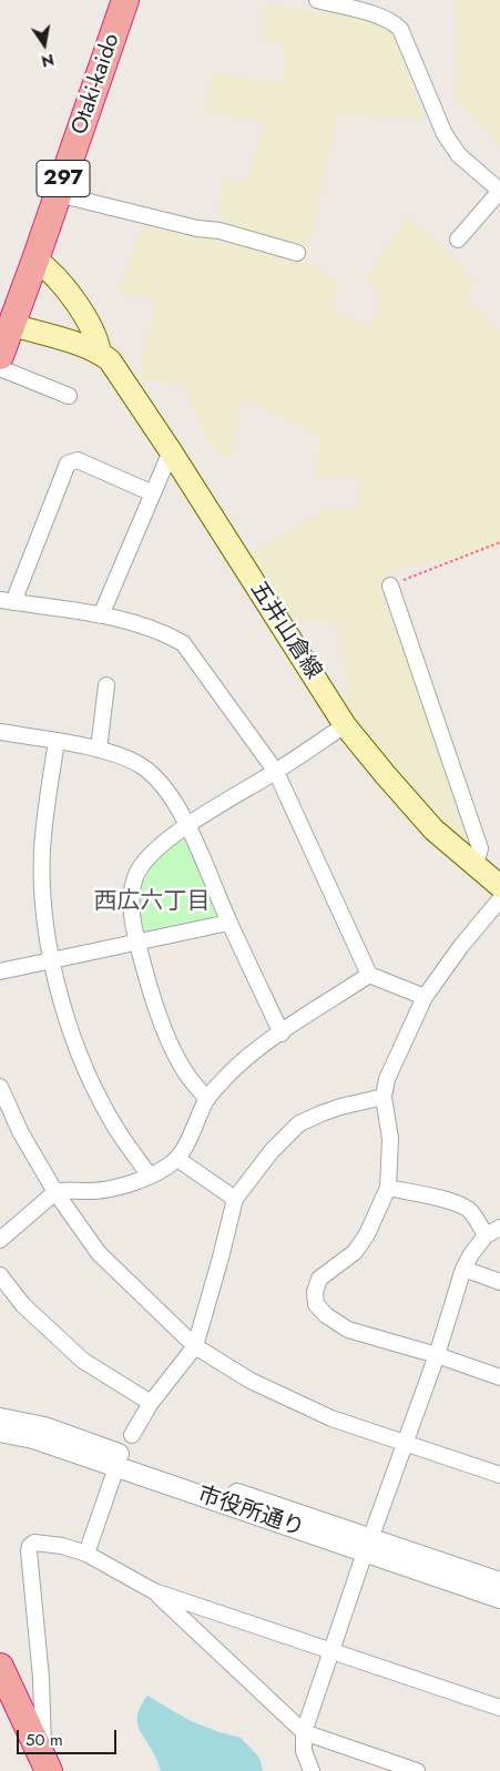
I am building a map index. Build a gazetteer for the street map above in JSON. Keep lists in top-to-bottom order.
{
  "streets": {
    "highway": ["Otaki-kaido", "297"],
    "main road": ["五井山倉線"],
    "street": ["市役所通り"]
  },
  "crossings": [
    ["Otaki-kaido", "五井山倉線"]
  ],
  "districts": ["西広六丁目"],
  "scale_bar": "50 m",
  "north": "bottom"
}
